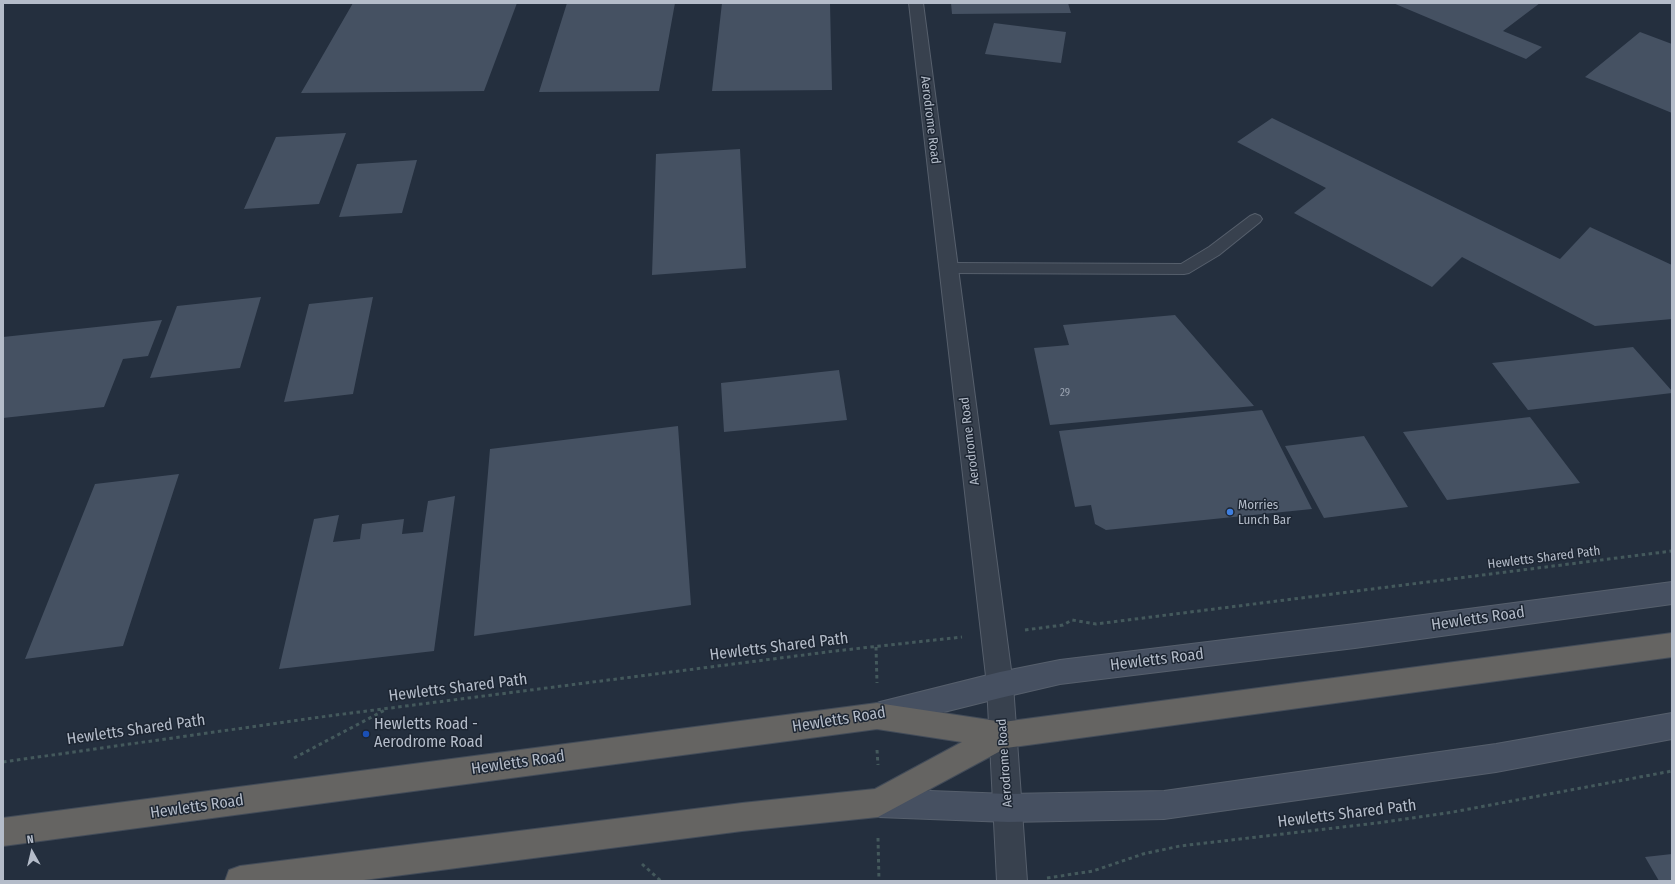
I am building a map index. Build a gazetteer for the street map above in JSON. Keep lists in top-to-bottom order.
{
  "streets": {
    "highway": ["Hewletts Road"],
    "street": ["Aerodrome Road"],
    "path": ["Hewletts Shared Path"]
  },
  "crossings": [
    ["Aerodrome Road", "Hewletts Road"]
  ],
  "places": ["Morries Lunch Bar", "Hewletts Road - Aerodrome Road"],
  "house_numbers": ["29"],
  "north": "top"
}
